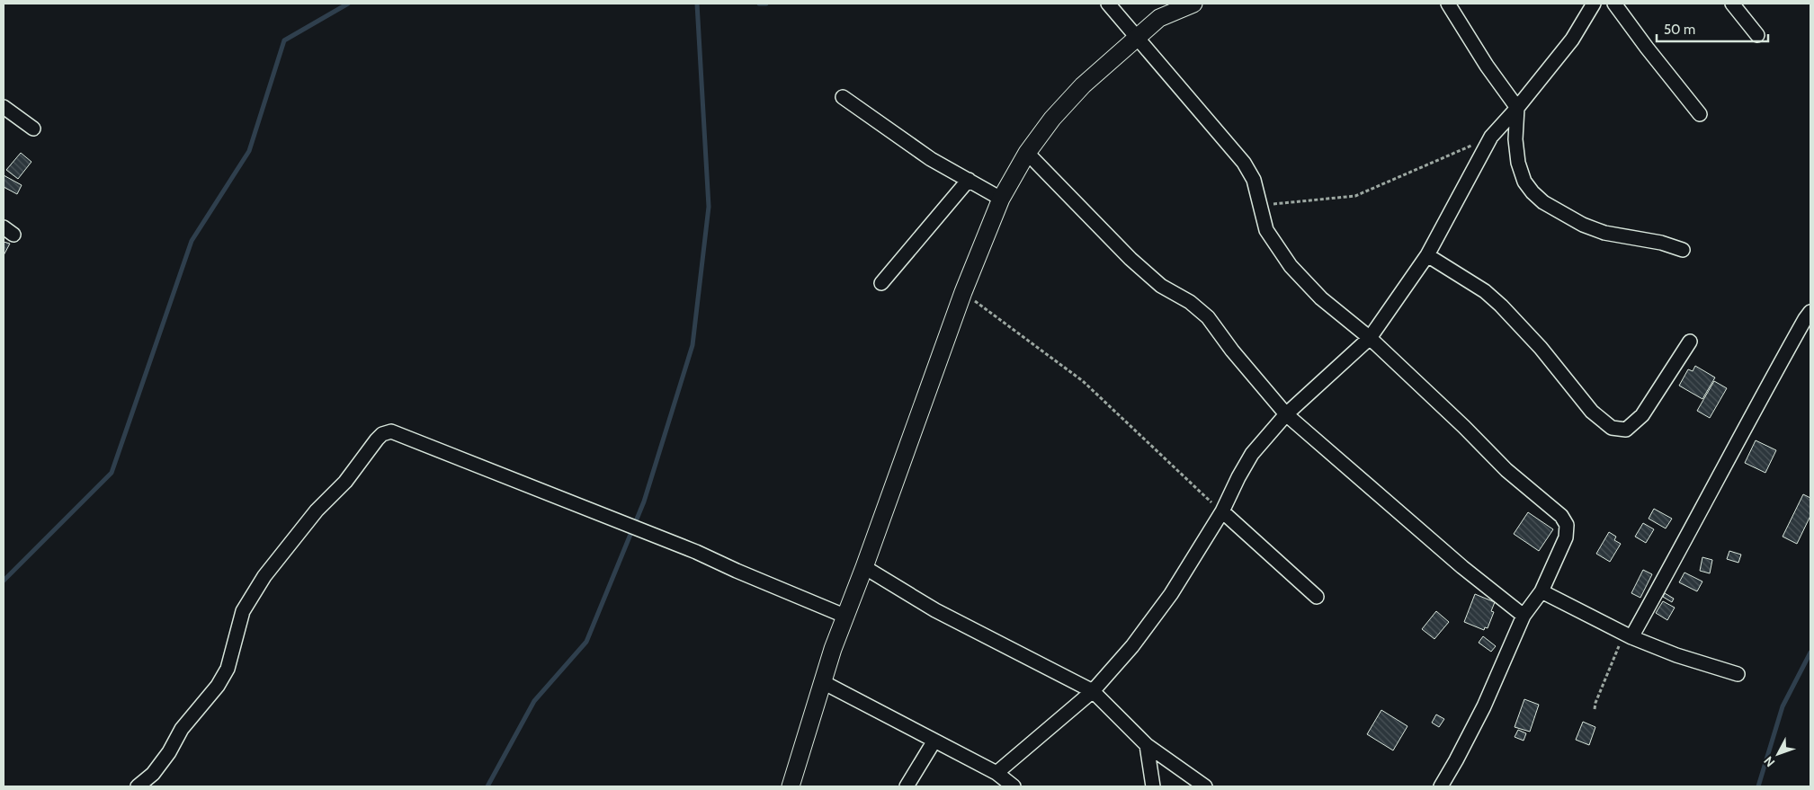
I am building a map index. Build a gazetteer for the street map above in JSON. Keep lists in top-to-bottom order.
{
  "scale_bar": "50 m",
  "north": "bottom left"
}
